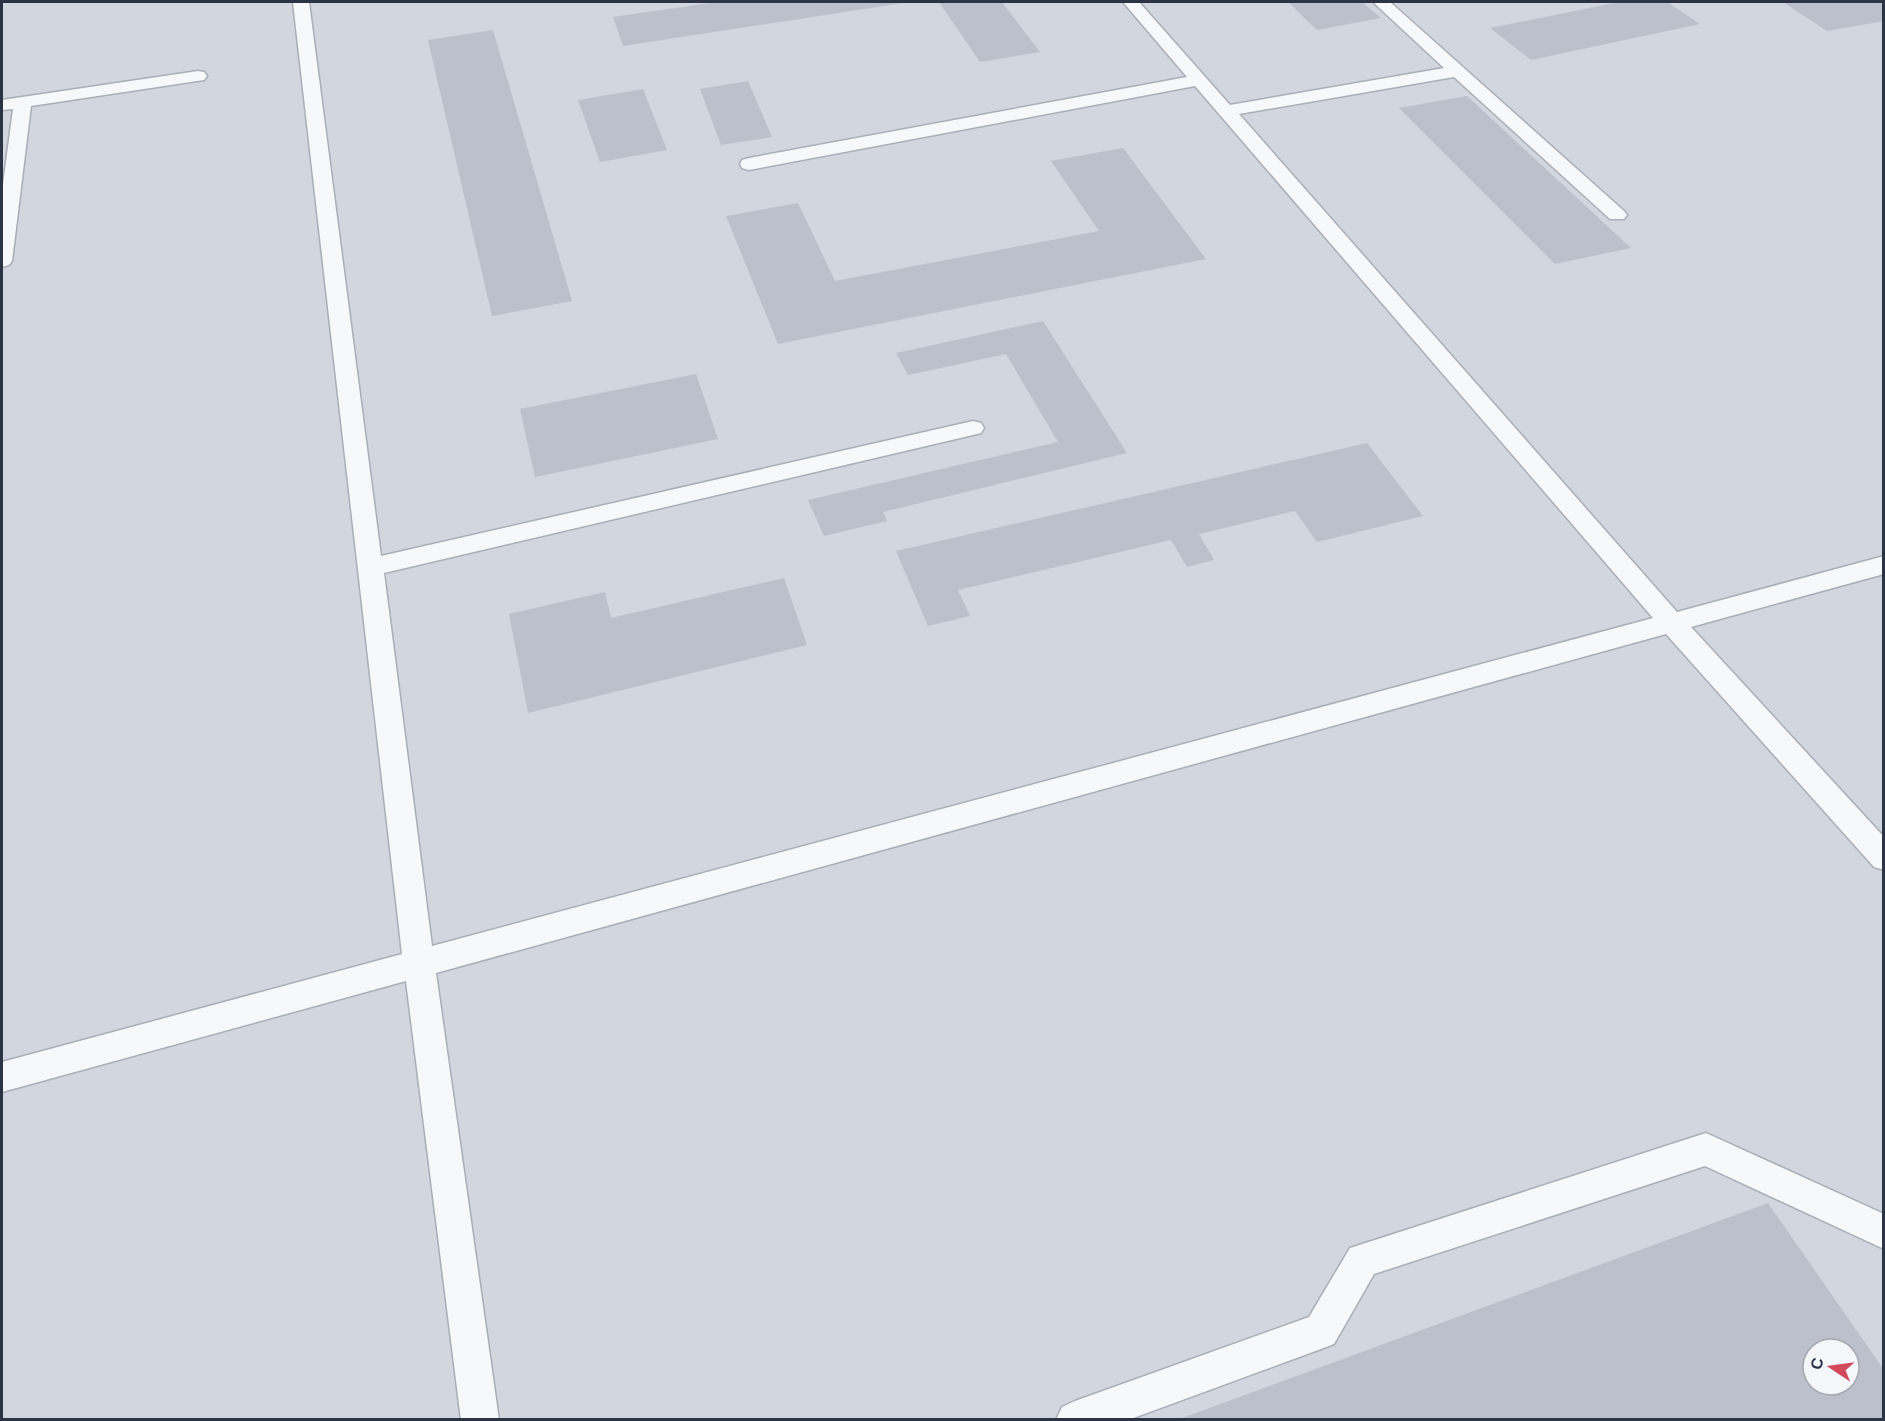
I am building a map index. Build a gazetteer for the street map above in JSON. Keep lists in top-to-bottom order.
{
  "north": "left"
}
